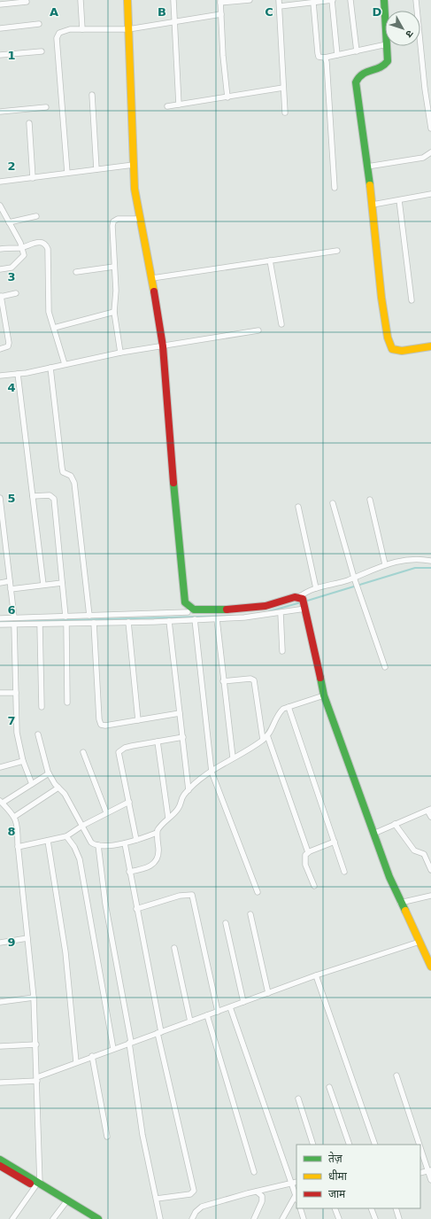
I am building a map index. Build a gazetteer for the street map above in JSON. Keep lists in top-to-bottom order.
{
  "legend": ["तेज़", "धीमा", "जाम"],
  "north": "bottom right",
  "grid": {
    "columns": [
      "A",
      "B",
      "C",
      "D"
    ],
    "rows": [
      "1",
      "2",
      "3",
      "4",
      "5",
      "6",
      "7",
      "8",
      "9"
    ]
  }
}
